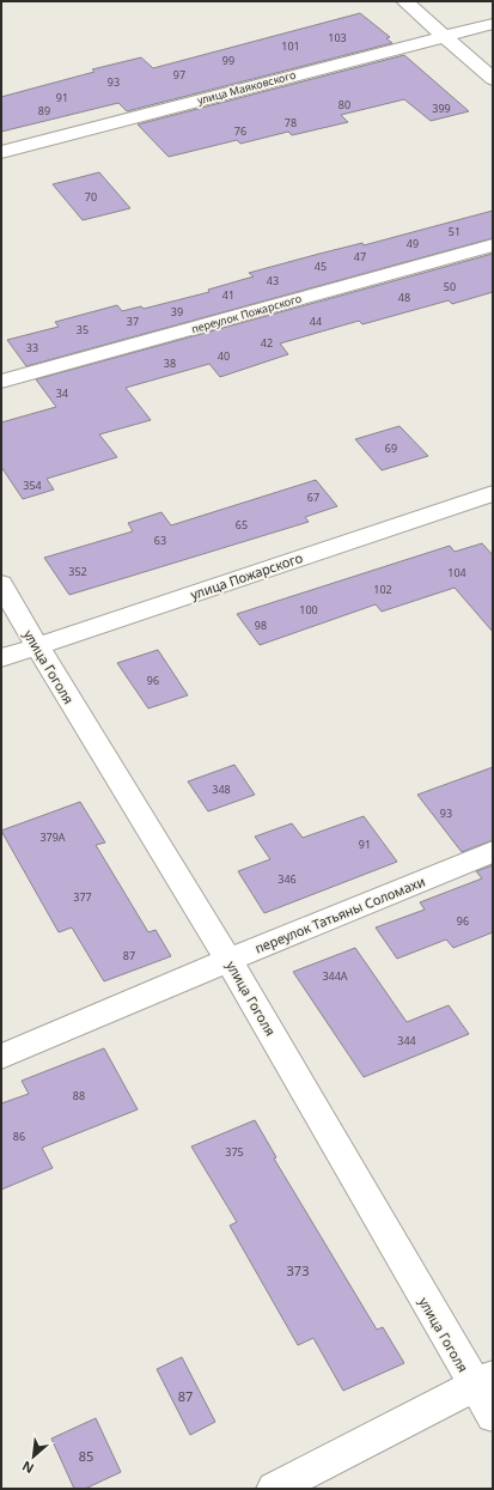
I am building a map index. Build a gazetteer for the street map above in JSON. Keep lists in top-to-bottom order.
{
  "streets": {
    "street": [
      "улица Маяковского",
      "переулок Пожарского",
      "улица Пожарского",
      "улица Гоголя",
      "переулок Татьяны Соломахи"
    ]
  },
  "crossings": [
    ["улица Пожарского", "улица Гоголя"],
    ["улица Гоголя", "переулок Татьяны Соломахи"]
  ],
  "house_numbers": [
    "103",
    "101",
    "99",
    "97",
    "93",
    "91",
    "80",
    "399",
    "89",
    "78",
    "76",
    "70",
    "51",
    "49",
    "47",
    "45",
    "43",
    "50",
    "41",
    "48",
    "39",
    "37",
    "44",
    "35",
    "42",
    "33",
    "40",
    "38",
    "34",
    "69",
    "354",
    "67",
    "65",
    "63",
    "352",
    "104",
    "102",
    "100",
    "98",
    "96",
    "348",
    "93",
    "379А",
    "91",
    "346",
    "377",
    "96",
    "87",
    "344А",
    "344",
    "88",
    "86",
    "375",
    "373",
    "87",
    "85"
  ],
  "north": "bottom left"
}
